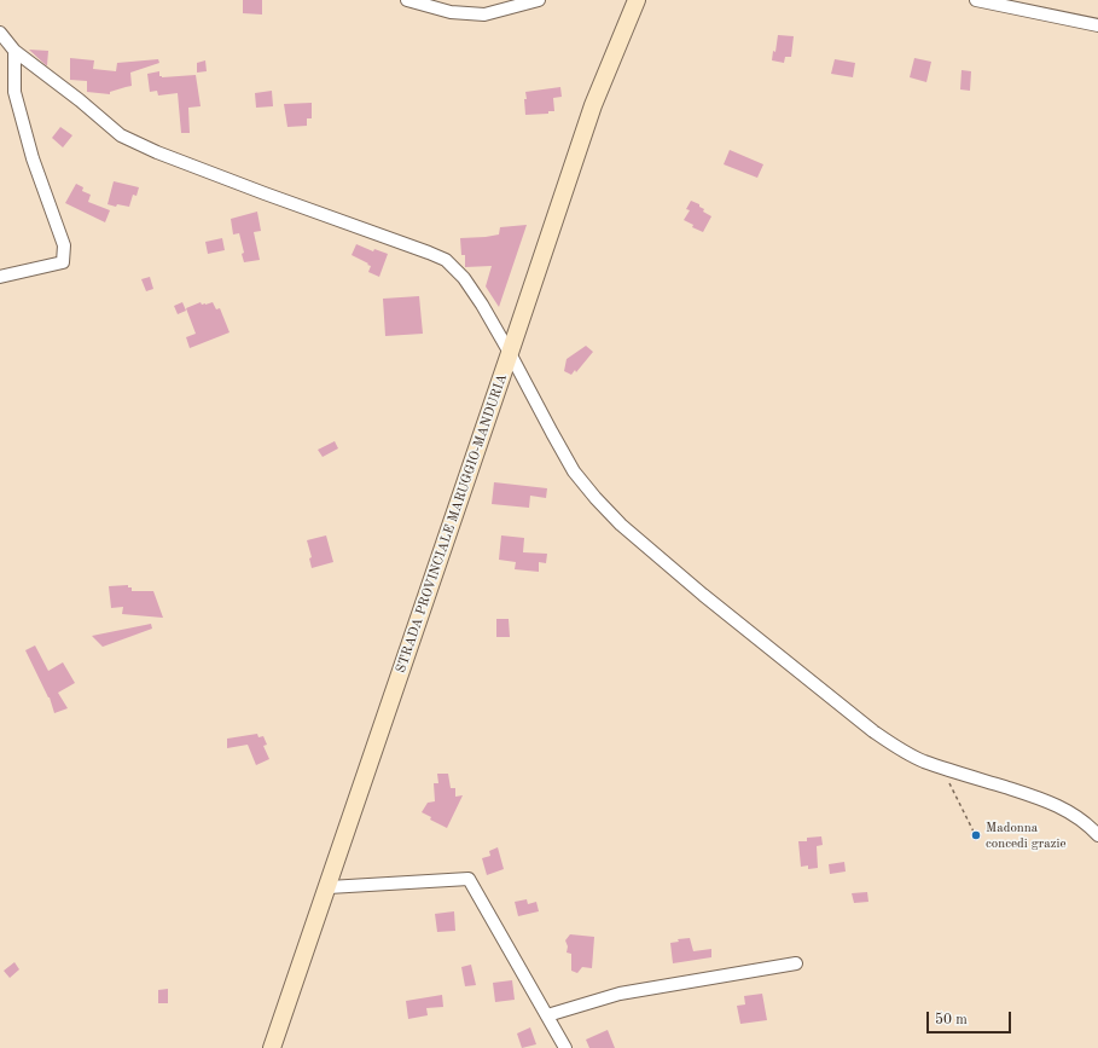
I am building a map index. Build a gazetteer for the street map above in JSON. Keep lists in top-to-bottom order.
{
  "streets": {
    "main road": ["STRADA PROVINCIALE MARUGGIO-MANDURIA"]
  },
  "places": ["Madonna concedi grazie"],
  "scale_bar": "50 m"
}
